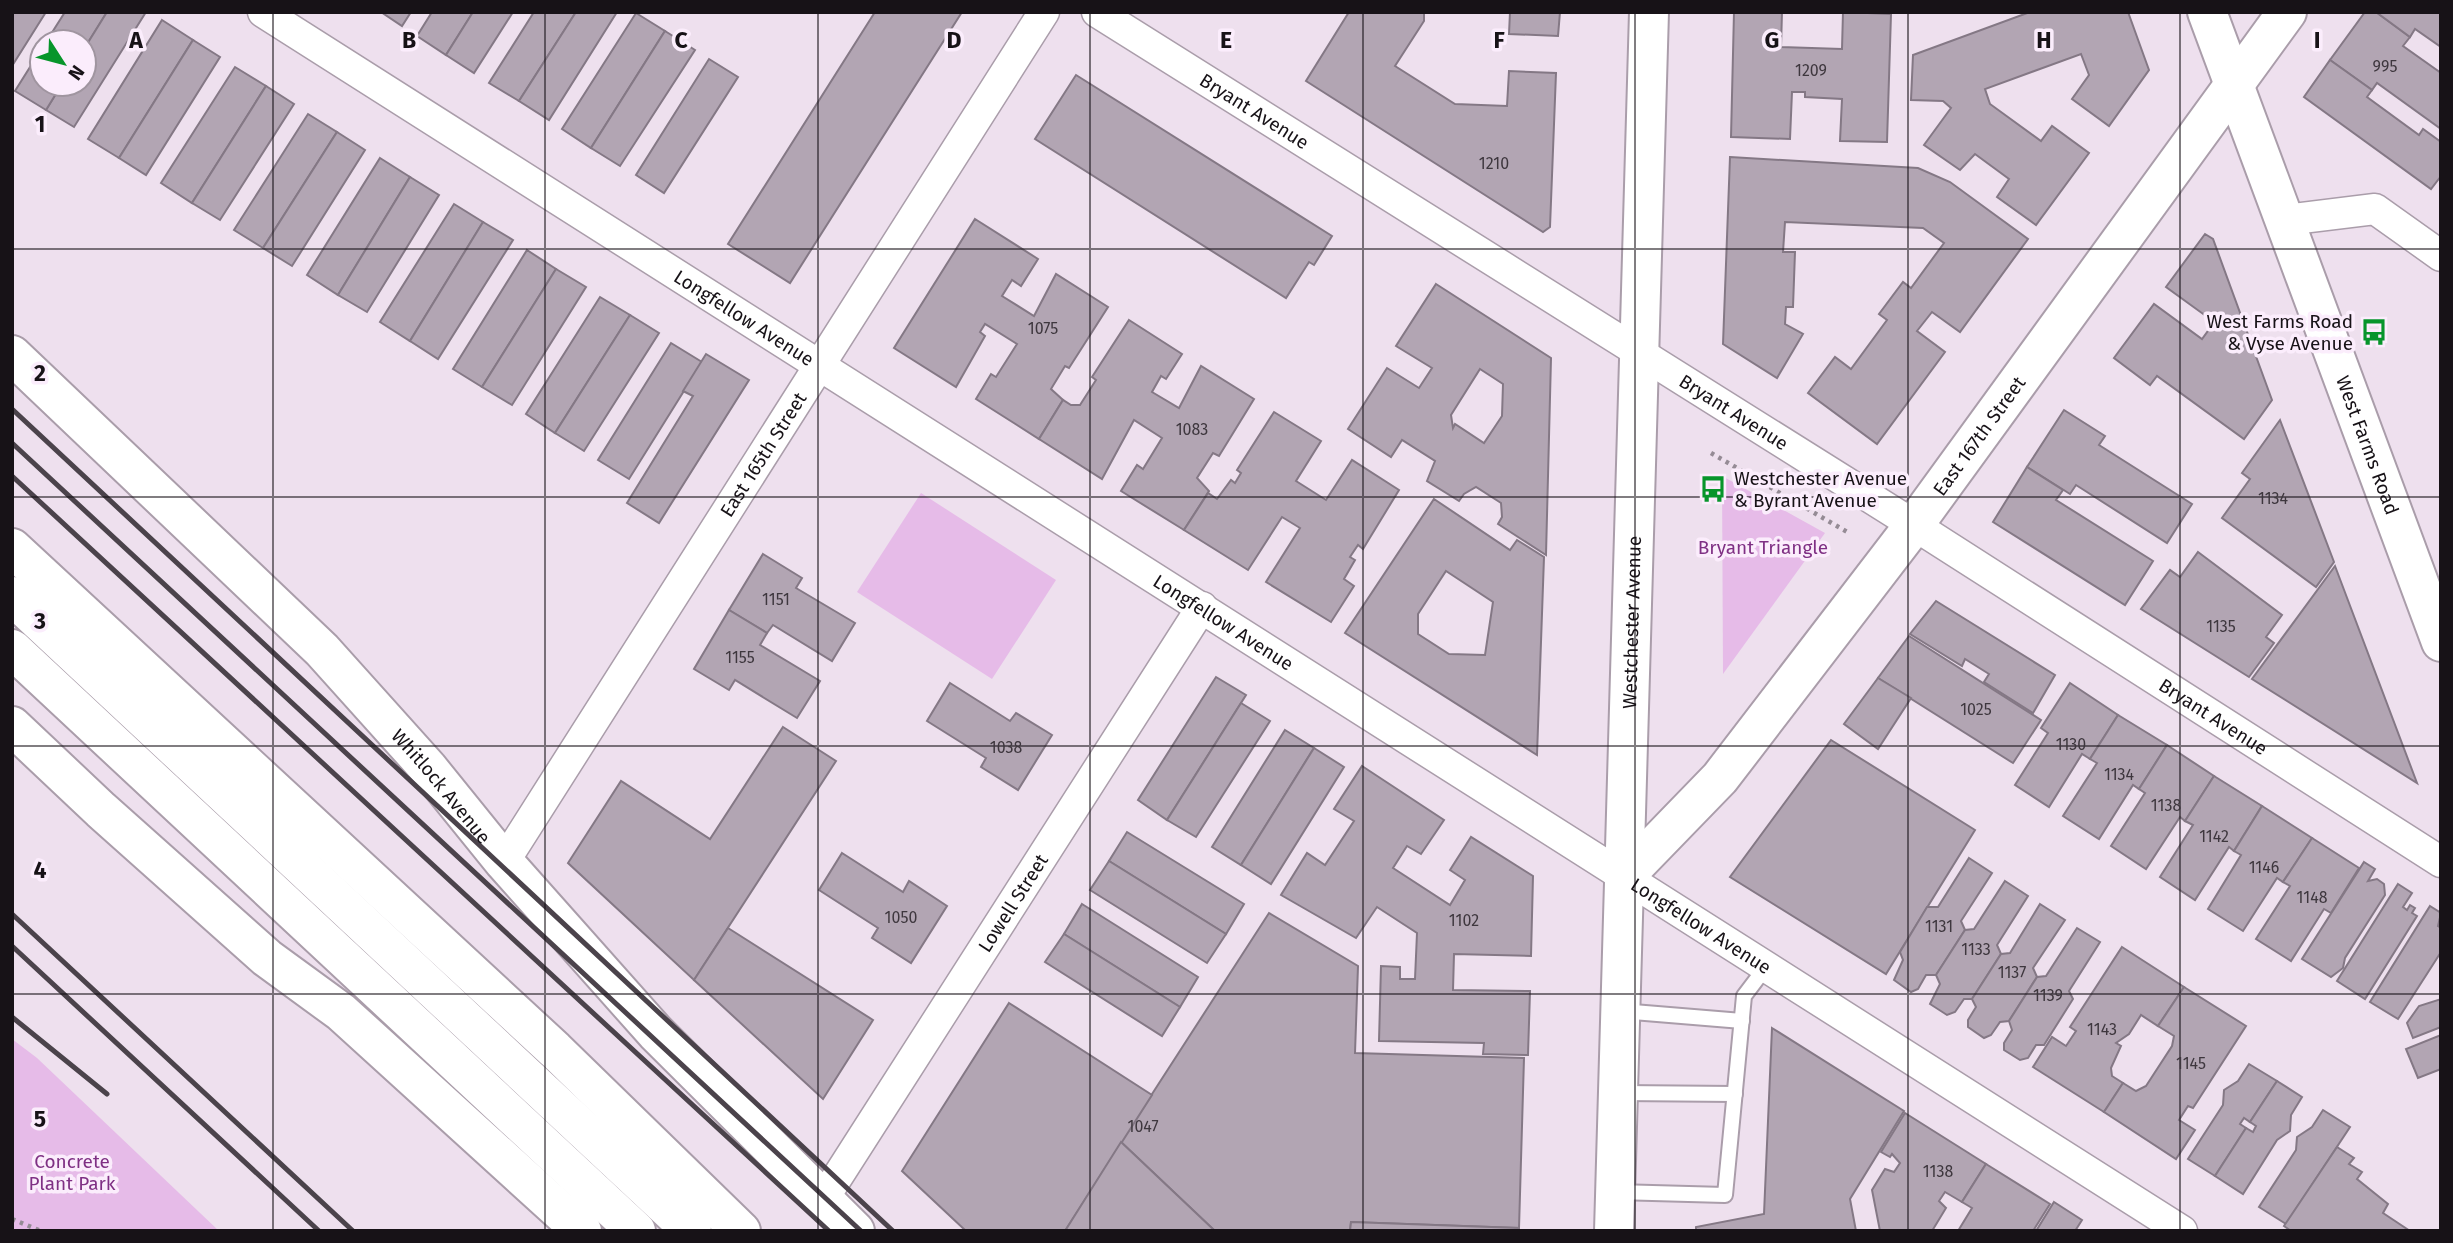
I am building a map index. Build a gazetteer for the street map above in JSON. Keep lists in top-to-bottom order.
{
  "streets": {
    "main road": [
      "East 167th Street",
      "West Farms Road",
      "Westchester Avenue",
      "Whitlock Avenue"
    ],
    "street": [
      "Bryant Avenue",
      "Longfellow Avenue",
      "East 165th Street",
      "Lowell Street"
    ]
  },
  "crossings": [
    ["Bryant Avenue", "East 167th Street"],
    ["Bryant Avenue", "Westchester Avenue"],
    ["Longfellow Avenue", "East 167th Street"],
    ["Longfellow Avenue", "East 165th Street"],
    ["Longfellow Avenue", "Westchester Avenue"],
    ["Longfellow Avenue", "Lowell Street"],
    ["East 167th Street", "West Farms Road"],
    ["East 167th Street", "Westchester Avenue"],
    ["East 165th Street", "Whitlock Avenue"],
    ["Whitlock Avenue", "Lowell Street"]
  ],
  "parks": ["Bryant Triangle", "Concrete Plant Park"],
  "places": {
    "bus stop": ["West Farms Road & Vyse Avenue", "Westchester Avenue & Byrant Avenue"]
  },
  "house_numbers": [
    "995",
    "1209",
    "1210",
    "1075",
    "1083",
    "1134",
    "1151",
    "1135",
    "1155",
    "1025",
    "1130",
    "1038",
    "1134",
    "1138",
    "1142",
    "1146",
    "1148",
    "1050",
    "1102",
    "1131",
    "1133",
    "1137",
    "1139",
    "1143",
    "1145",
    "1047",
    "1138"
  ],
  "north": "bottom right",
  "grid": {
    "columns": [
      "A",
      "B",
      "C",
      "D",
      "E",
      "F",
      "G",
      "H",
      "I"
    ],
    "rows": [
      "1",
      "2",
      "3",
      "4",
      "5"
    ]
  }
}
